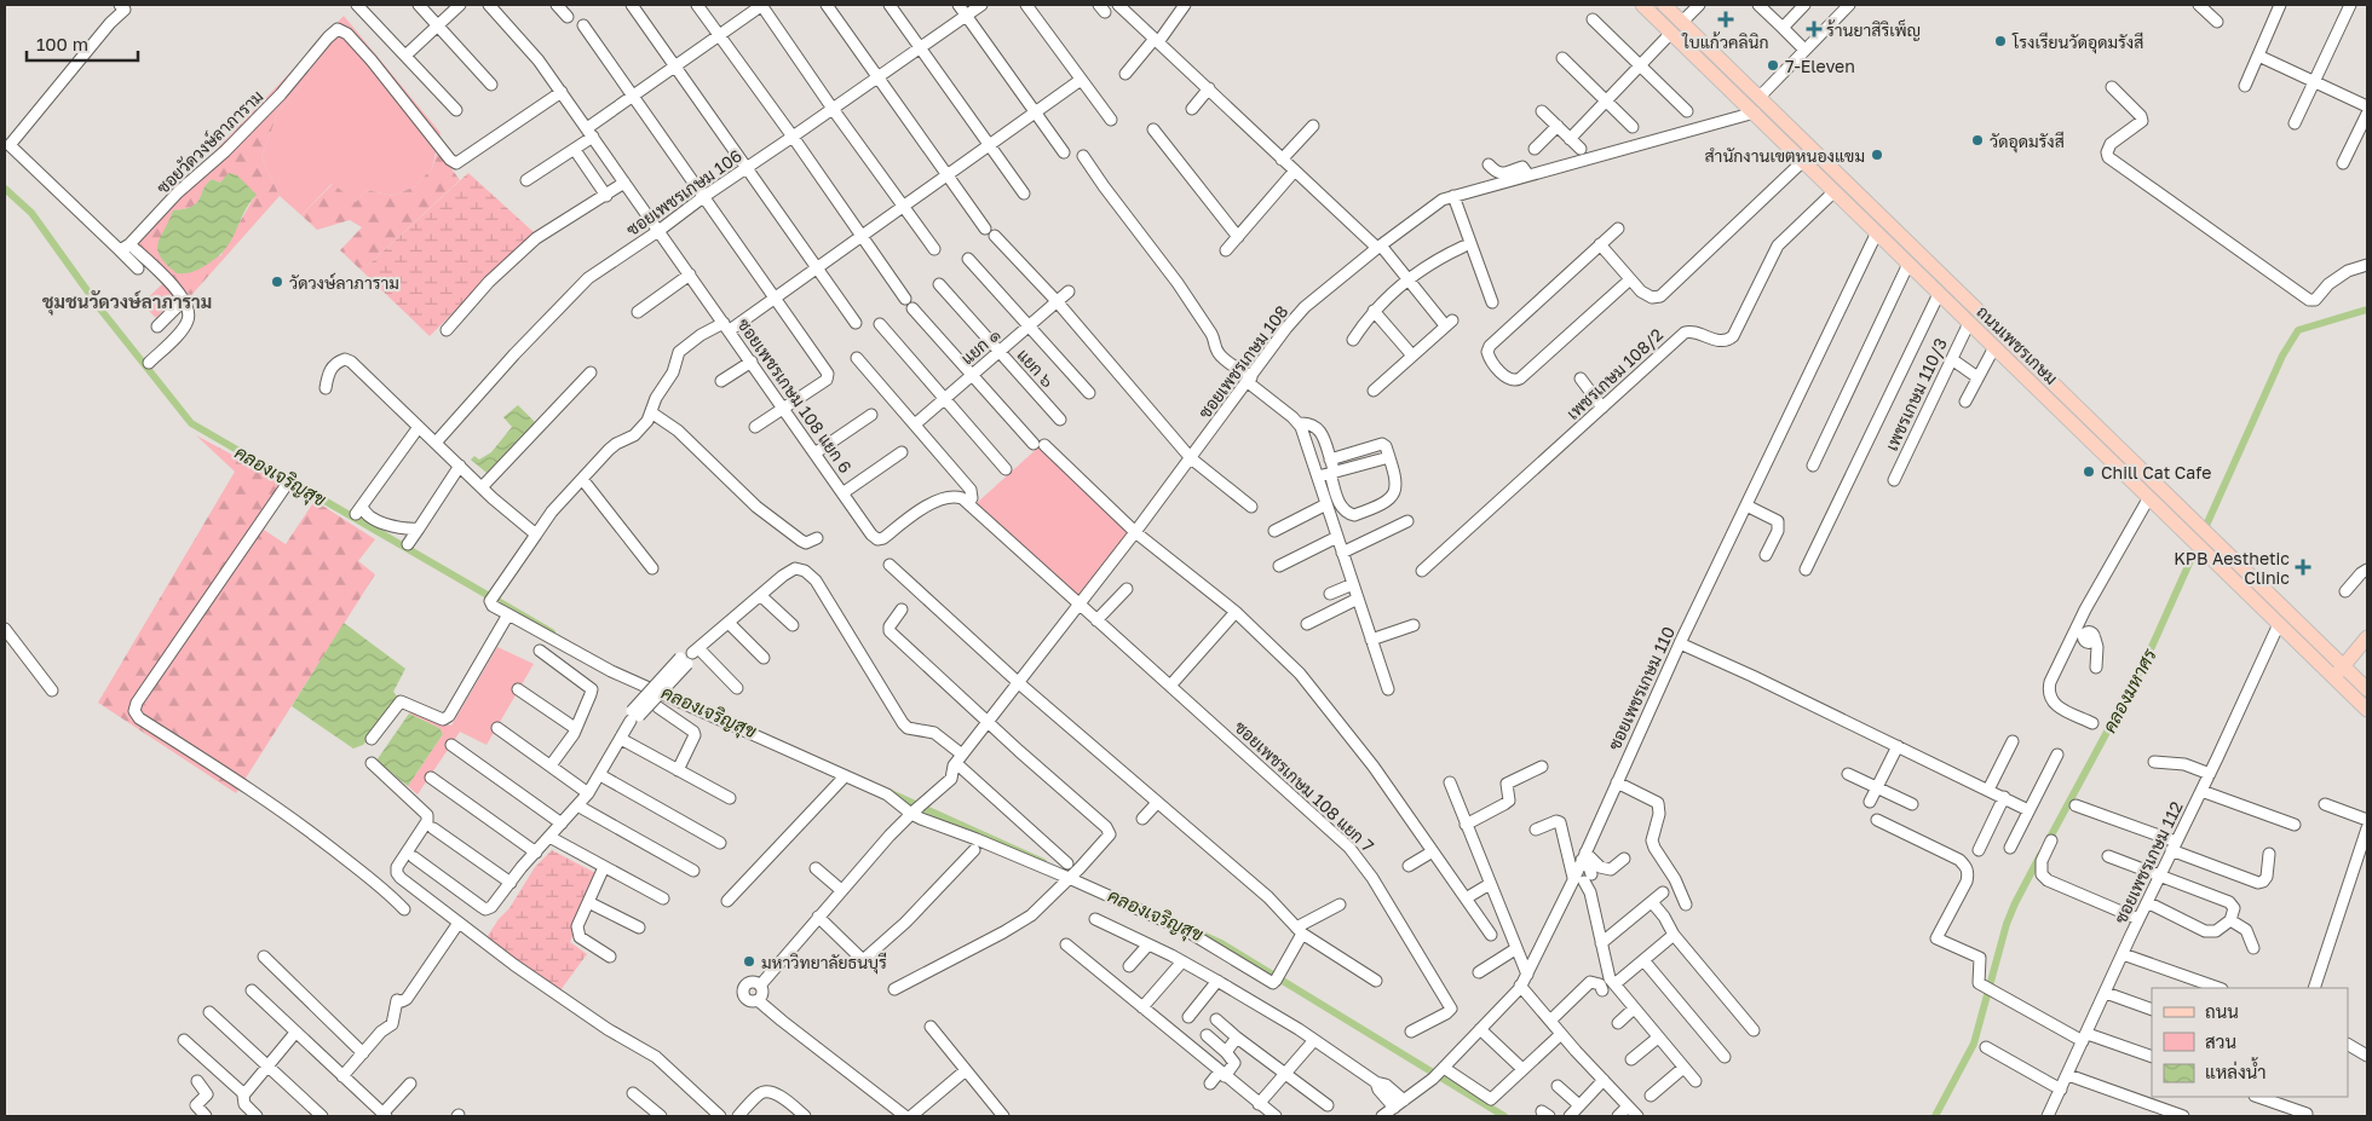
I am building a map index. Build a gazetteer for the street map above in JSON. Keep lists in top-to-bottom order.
{
  "streets": {
    "main road": ["ถนนเพชรเกษม"],
    "street": [
      "ซอยวัดวงษ์ลาภาราม",
      "ซอยเพชรเกษม 106",
      "แยก ๑",
      "ซอยเพชรเกษม 108",
      "แยก ๖",
      "เพชรเกษม 108/2",
      "เพชรเกษม 110/3",
      "ซอยเพชรเกษม 108 แยก 6",
      "ซอยเพชรเกษม 110",
      "ซอยเพชรเกษม 108 แยก 7",
      "ซอยเพชรเกษม 112"
    ]
  },
  "crossings": [
    ["ซอยวัดวงษ์ลาภาราม", "ซอยเพชรเกษม 108 แยก 6"],
    ["ซอยเพชรเกษม 106", "ซอยเพชรเกษม 108 แยก 6"],
    ["ถนนเพชรเกษม", "ซอยเพชรเกษม 108"],
    ["ถนนเพชรเกษม", "เพชรเกษม 108/2"],
    ["ถนนเพชรเกษม", "เพชรเกษม 110/3"],
    ["ถนนเพชรเกษม", "ซอยเพชรเกษม 110"],
    ["ถนนเพชรเกษม", "ซอยเพชรเกษม 112"],
    ["แยก ๑", "แยก ๖"]
  ],
  "districts": ["ชุมชนวัดวงษ์ลาภาราม"],
  "water": ["คลองเจริญสุข", "คลองมหาศร"],
  "places": {
    "health": ["ใบแก้วคลินิก", "ร้านยาสิริเพ็ญ", "KPB Aesthetic Clinic"],
    "other": [
      "โรงเรียนวัดอุดมรังสี",
      "7-Eleven",
      "วัดอุดมรังสี",
      "สำนักงานเขตหนองแขม",
      "วัดวงษ์ลาภาราม",
      "Chill Cat Cafe",
      "มหาวิทยาลัยธนบุรี"
    ]
  },
  "legend": ["ถนน", "สวน", "แหล่งน้ำ"],
  "scale_bar": "100 m"
}
